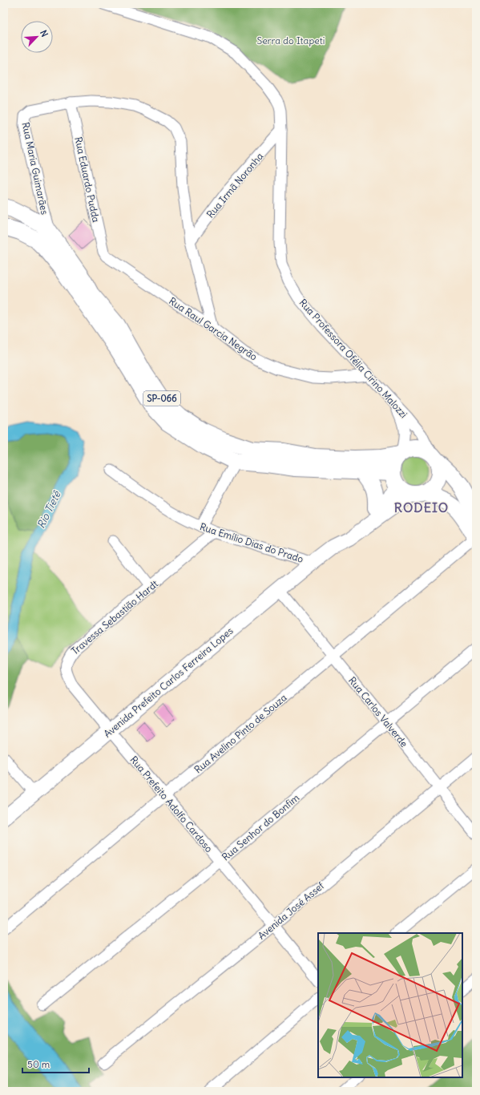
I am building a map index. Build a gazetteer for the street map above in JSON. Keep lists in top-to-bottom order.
{
  "streets": {
    "main road": ["SP-066", "Avenida Prefeito Carlos Ferreira Lopes"],
    "street": [
      "Rua Maria Guimarães",
      "Rua Eduardo Pudda",
      "Rua Irmã Noronha",
      "Rua Raul Garcia Negrão",
      "Rua Professora Ofélia Cirino Malozzi",
      "Rua Emílio Dias do Prado",
      "Travessa Sebastião Hardt",
      "Rua Carlos Valverde",
      "Rua Avelino Pinto de Souza",
      "Rua Prefeito Adolfo Cardoso",
      "Rua Senhor do Bonfim",
      "Avenida José Assef"
    ]
  },
  "crossings": [
    ["Rua Maria Guimarães", "Rua Eduardo Pudda"],
    ["Rua Maria Guimarães", "Rua Irmã Noronha"],
    ["Rua Maria Guimarães", "Rua Raul Garcia Negrão"],
    ["Rua Maria Guimarães", "SP-066"],
    ["Rua Eduardo Pudda", "Rua Raul Garcia Negrão"],
    ["Rua Irmã Noronha", "Rua Professora Ofélia Cirino Malozzi"],
    ["Rua Raul Garcia Negrão", "Rua Professora Ofélia Cirino Malozzi"],
    ["Rua Professora Ofélia Cirino Malozzi", "SP-066"],
    ["Rua Professora Ofélia Cirino Malozzi", "Avenida Prefeito Carlos Ferreira Lopes"],
    ["SP-066", "Avenida Prefeito Carlos Ferreira Lopes"],
    ["SP-066", "Rua Avelino Pinto de Souza"],
    ["Rua Emílio Dias do Prado", "Travessa Sebastião Hardt"],
    ["Rua Emílio Dias do Prado", "Avenida Prefeito Carlos Ferreira Lopes"],
    ["Travessa Sebastião Hardt", "Avenida Prefeito Carlos Ferreira Lopes"],
    ["Travessa Sebastião Hardt", "Rua Prefeito Adolfo Cardoso"],
    ["Avenida Prefeito Carlos Ferreira Lopes", "Rua Carlos Valverde"],
    ["Avenida Prefeito Carlos Ferreira Lopes", "Rua Prefeito Adolfo Cardoso"],
    ["Rua Carlos Valverde", "Rua Avelino Pinto de Souza"],
    ["Rua Carlos Valverde", "Rua Senhor do Bonfim"],
    ["Rua Carlos Valverde", "Avenida José Assef"],
    ["Rua Avelino Pinto de Souza", "Rua Prefeito Adolfo Cardoso"],
    ["Rua Prefeito Adolfo Cardoso", "Rua Senhor do Bonfim"],
    ["Rua Prefeito Adolfo Cardoso", "Avenida José Assef"]
  ],
  "districts": ["RODEIO"],
  "water": ["Rio Tietê"],
  "parks": ["Serra do Itapeti"],
  "scale_bar": "50 m",
  "north": "top right"
}
